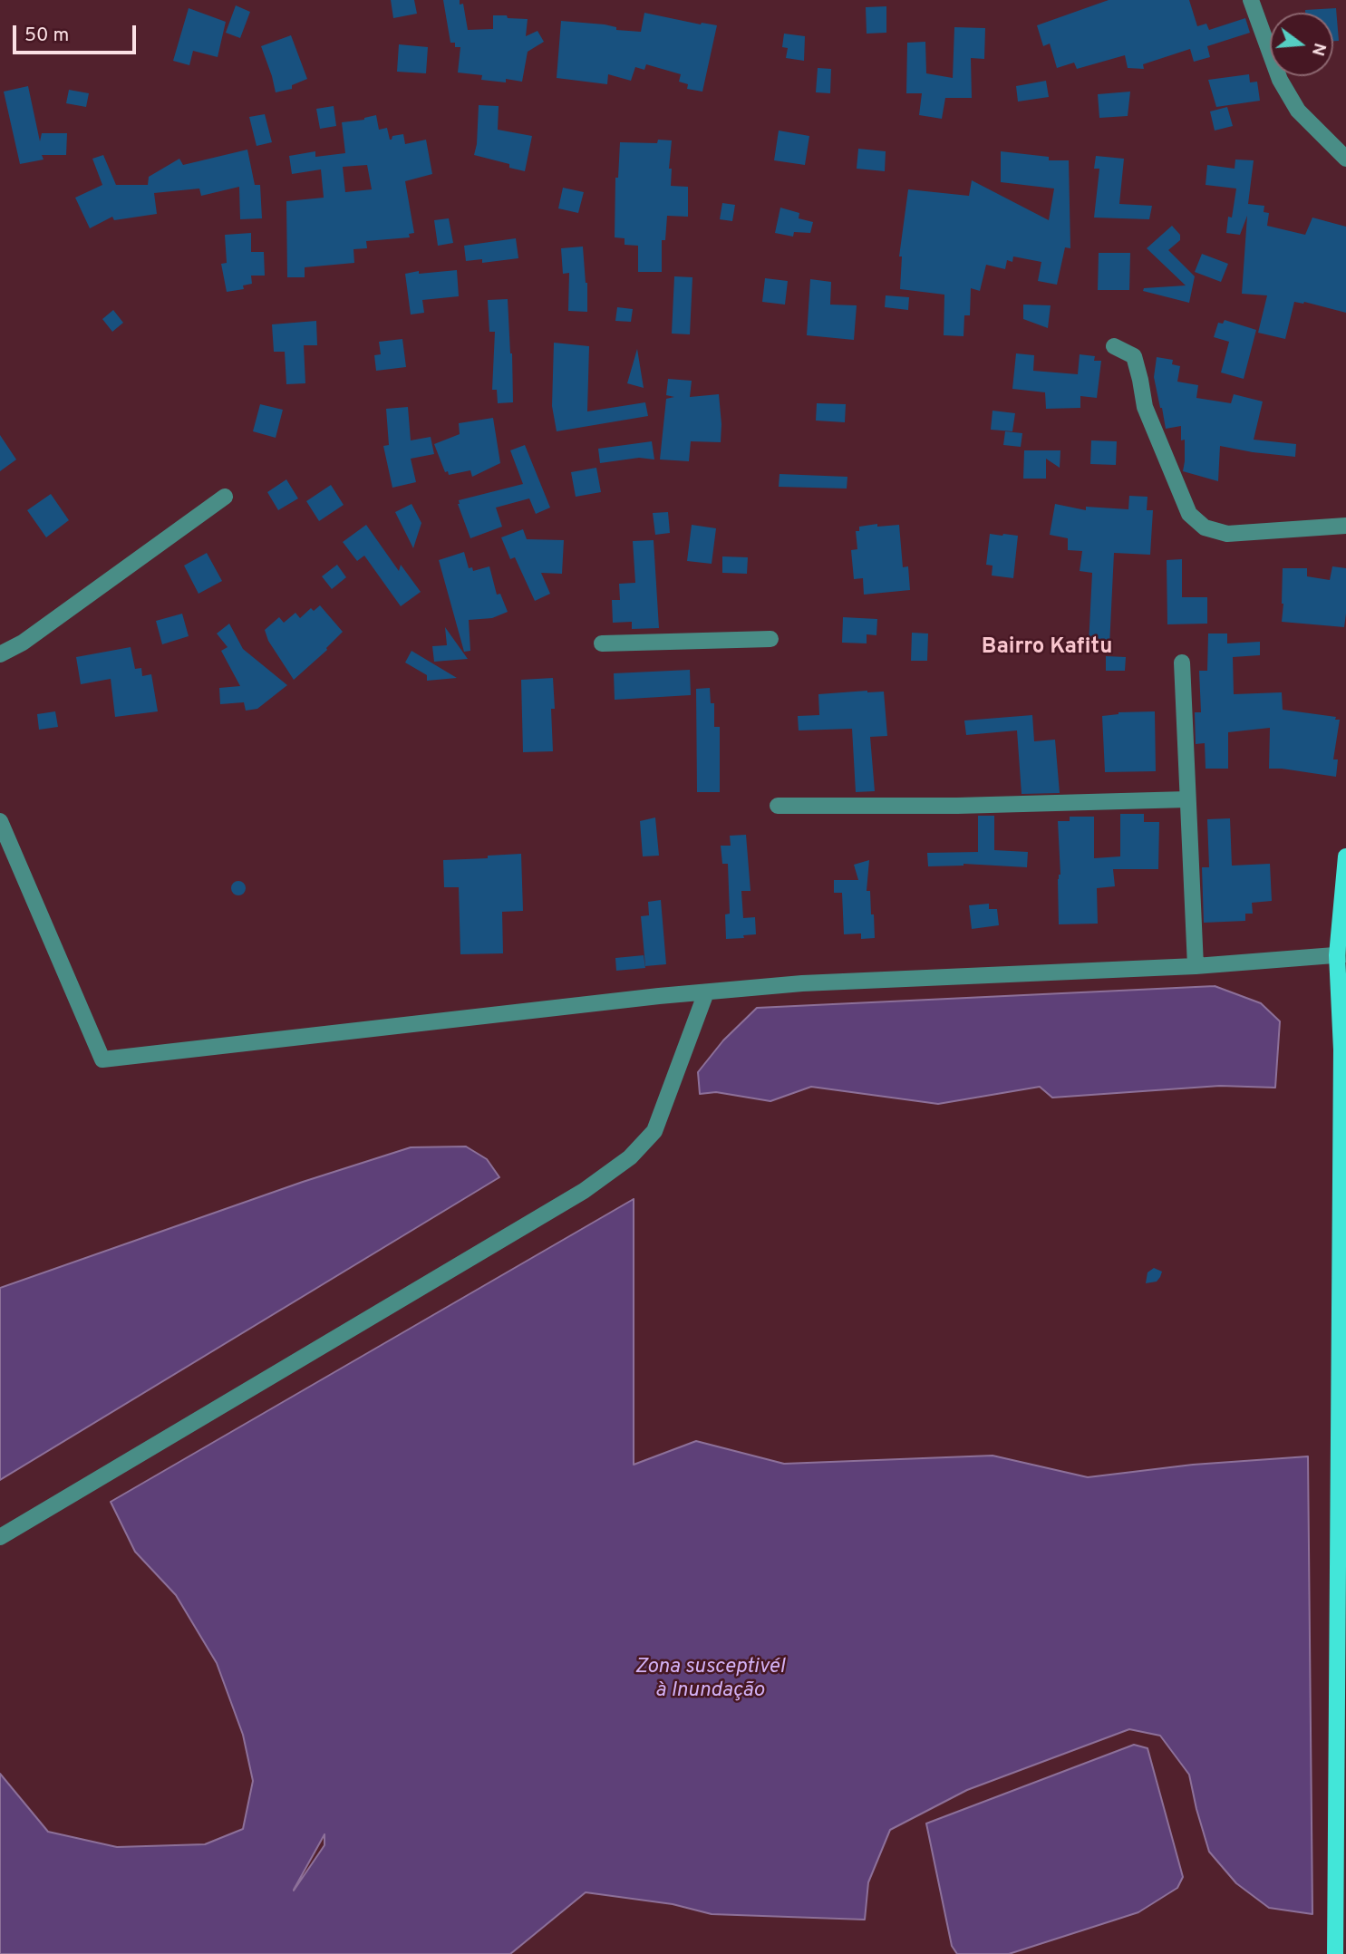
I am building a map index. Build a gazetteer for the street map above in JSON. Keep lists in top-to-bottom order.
{
  "districts": ["Bairro Kafitu"],
  "water": ["Zona susceptivél à Inundação"],
  "scale_bar": "50 m",
  "north": "right"
}
